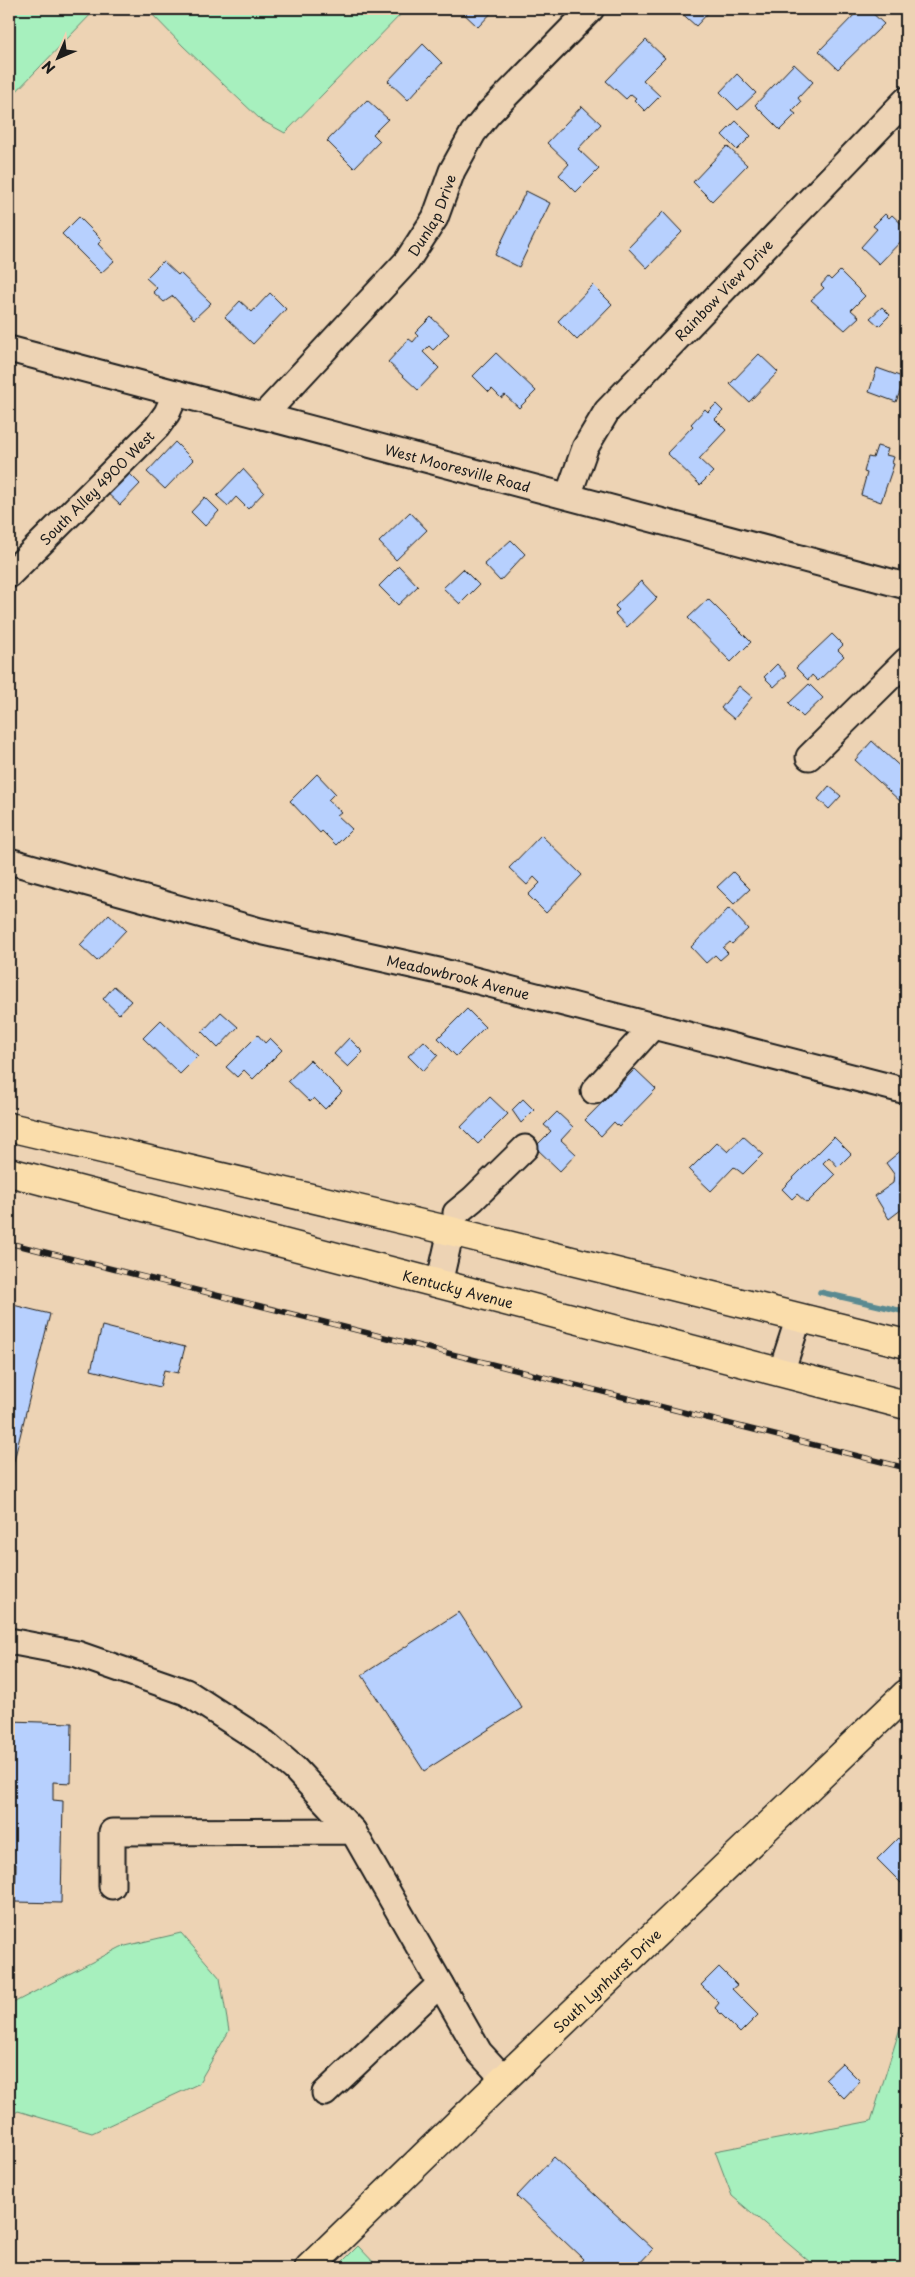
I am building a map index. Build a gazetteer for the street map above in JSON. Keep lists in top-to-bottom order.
{
  "streets": {
    "main road": ["Kentucky Avenue", "South Lynhurst Drive"],
    "street": [
      "Dunlap Drive",
      "Rainbow View Drive",
      "West Mooresville Road",
      "South Alley 4900 West",
      "Meadowbrook Avenue"
    ]
  },
  "crossings": [
    ["Dunlap Drive", "West Mooresville Road"],
    ["Rainbow View Drive", "West Mooresville Road"],
    ["West Mooresville Road", "South Alley 4900 West"]
  ],
  "north": "bottom left"
}
